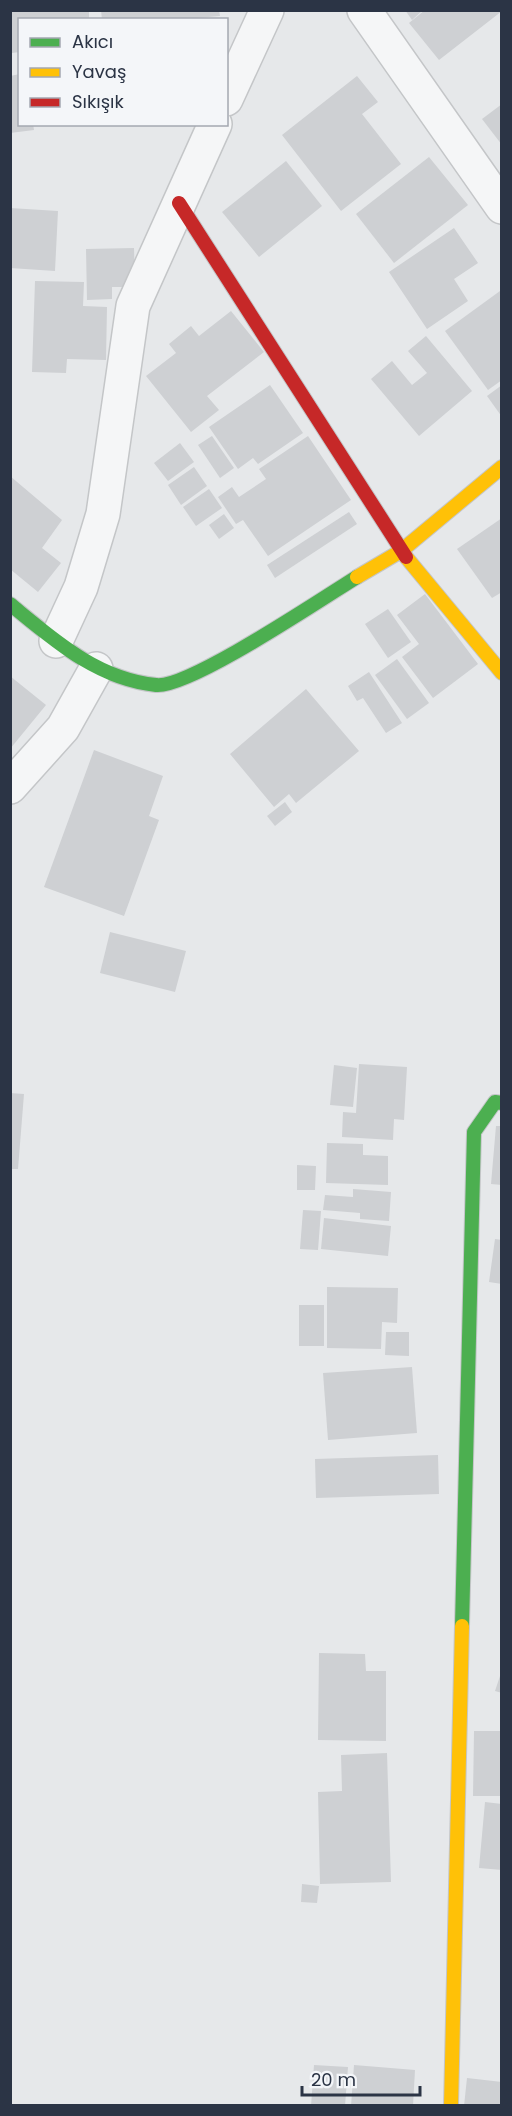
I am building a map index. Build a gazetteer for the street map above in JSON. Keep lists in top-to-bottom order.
{
  "legend": ["Akıcı", "Yavaş", "Sıkışık"],
  "scale_bar": "20 m"
}
